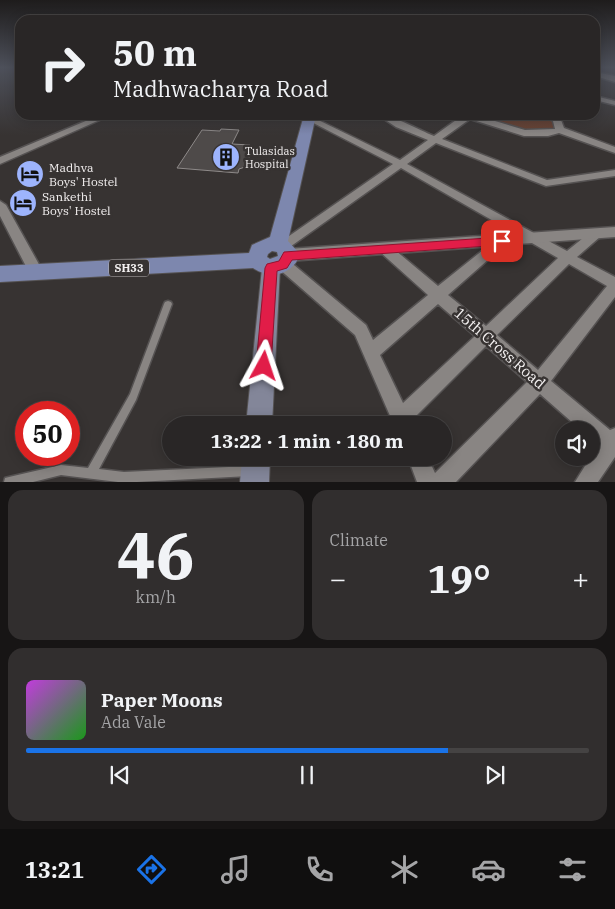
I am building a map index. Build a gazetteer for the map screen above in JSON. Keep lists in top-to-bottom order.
{
  "streets": {
    "main road": ["SH33"],
    "street": ["15th Cross Road"]
  },
  "places": {
    "building": ["Tulasidas Hospital"],
    "hotel": ["Madhva Boys' Hostel", "Sankethi Boys' Hostel"]
  },
  "page": {
    "turn": ["50 m", "Madhwacharya Road"],
    "limit": "50",
    "trip": "13:22 · 1 min · 180 m",
    "tile": [
      ["46", "km/h"],
      "Climate"
    ],
    "heat": ["−", "19°", "+"],
    "song": ["Paper Moons", "Ada Vale"],
    "tabs": "13:21"
  }
}
